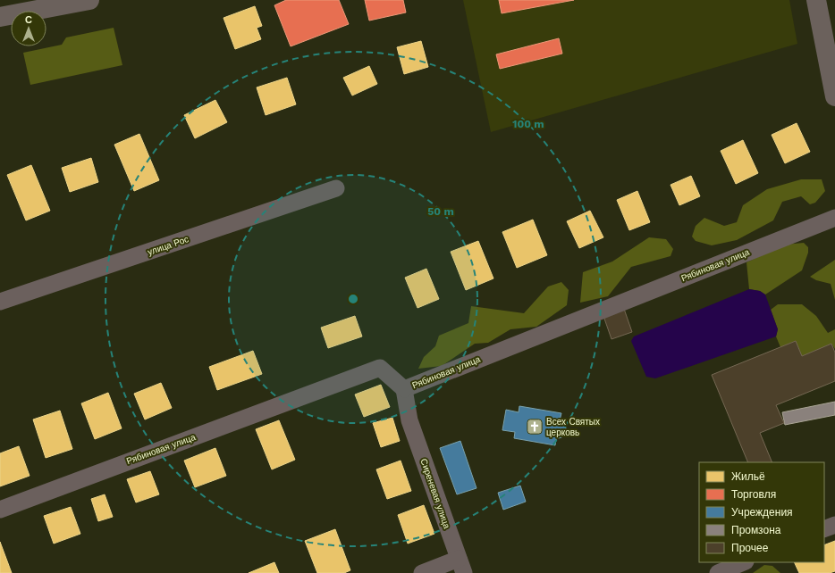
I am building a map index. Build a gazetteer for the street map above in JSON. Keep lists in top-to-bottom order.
{
  "streets": {
    "street": ["улица Рос", "Рябиновая улица", "Сиреневая улица"]
  },
  "crossings": [
    ["Рябиновая улица", "Сиреневая улица"]
  ],
  "places": {
    "church": ["Всех Святых церковь"]
  },
  "legend": [
    "Жильё",
    "Торговля",
    "Учреждения",
    "Промзона",
    "Прочее"
  ],
  "north": "top",
  "rings": ["100 m", "50 m"]
}
